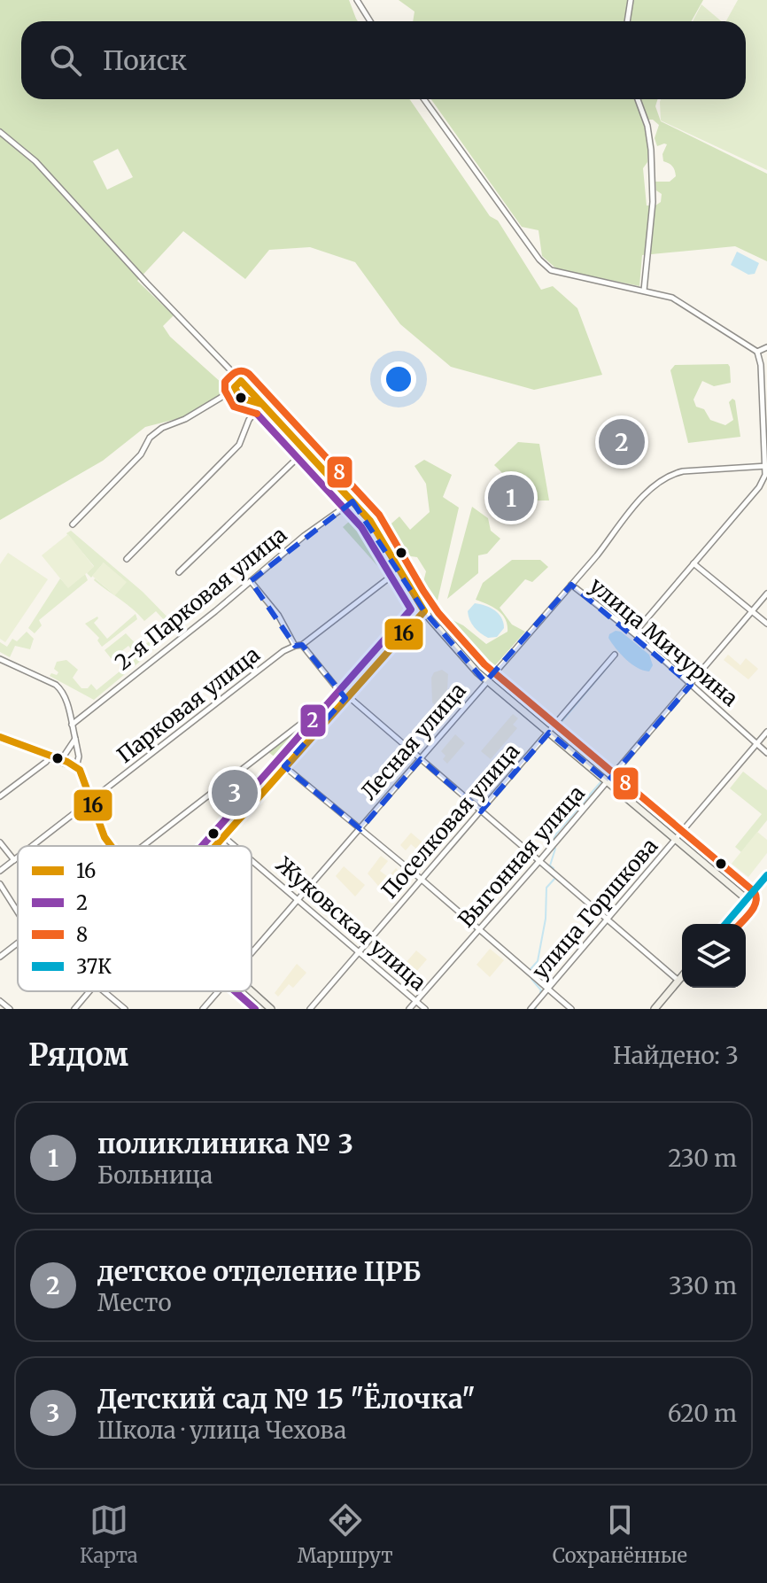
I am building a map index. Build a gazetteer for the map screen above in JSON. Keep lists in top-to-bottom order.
{
  "streets": {
    "street": [
      "2-я Парковая улица",
      "улица Мичурина",
      "Парковая улица",
      "Лесная улица",
      "Поселковая улица",
      "Выгонная улица",
      "улица Горшкова",
      "Жуковская улица"
    ]
  },
  "crossings": [
    ["улица Мичурина", "Лесная улица"],
    ["улица Мичурина", "Выгонная улица"],
    ["улица Мичурина", "улица Горшкова"],
    ["Лесная улица", "Жуковская улица"],
    ["Поселковая улица", "Жуковская улица"],
    ["Выгонная улица", "Жуковская улица"]
  ],
  "lines": [
    "transit line 8",
    "transit line 16",
    "transit line 2",
    "transit line 37К"
  ],
  "legend": [
    "16",
    "2",
    "8",
    "37К"
  ],
  "page": {
    "search": "Поиск",
    "pins": ["2", "1", "3"],
    "heading": ["Рядом", "Найдено: 3"],
    "list": [
      {
        "mark": "1",
        "name": "поликлиника № 3",
        "note": "Больница",
        "value": "230 m"
      },
      {
        "mark": "2",
        "name": "детское отделение ЦРБ",
        "note": "Место",
        "value": "330 m"
      },
      {
        "mark": "3",
        "name": "Детский сад № 15 \"Ёлочка\"",
        "note": "Школа · улица Чехова",
        "value": "620 m"
      }
    ],
    "nav": ["Карта", "Маршрут", "Сохранённые"]
  }
}
